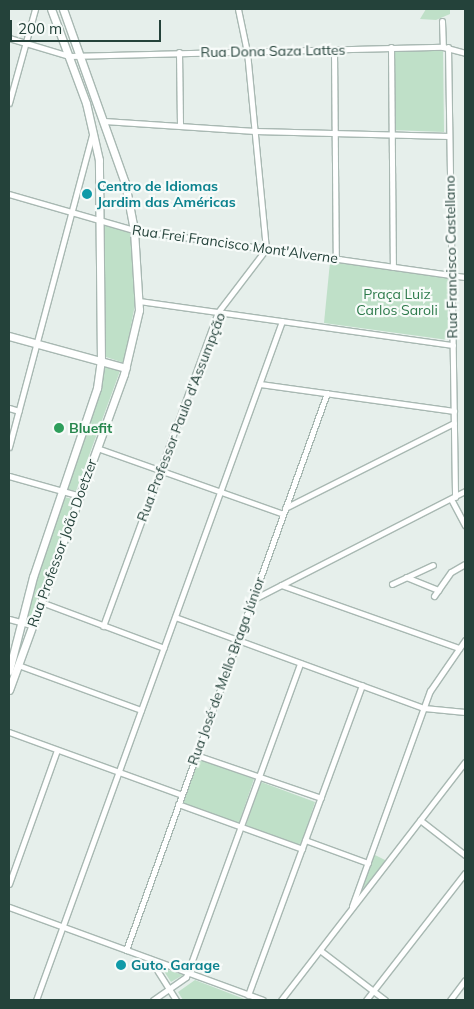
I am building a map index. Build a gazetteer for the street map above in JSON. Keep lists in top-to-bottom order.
{
  "streets": {
    "main road": ["Rua Professor João Doetzer"],
    "street": [
      "Rua Dona Saza Lattes",
      "Rua Frei Francisco Mont'Alverne",
      "Rua Francisco Castellano",
      "Rua Professor Paulo d'Assumpção",
      "Rua José de Mello Braga Júnior"
    ]
  },
  "crossings": [
    ["Rua Dona Saza Lattes", "Rua Francisco Castellano"],
    ["Rua Dona Saza Lattes", "Rua Professor João Doetzer"],
    ["Rua Frei Francisco Mont'Alverne", "Rua Francisco Castellano"],
    ["Rua Frei Francisco Mont'Alverne", "Rua Professor Paulo d'Assumpção"],
    ["Rua Frei Francisco Mont'Alverne", "Rua Professor João Doetzer"]
  ],
  "parks": ["Praça Luiz Carlos Saroli"],
  "places": ["Centro de Idiomas Jardim das Américas", "Bluefit", "Guto. Garage"],
  "scale_bar": "200 m"
}
